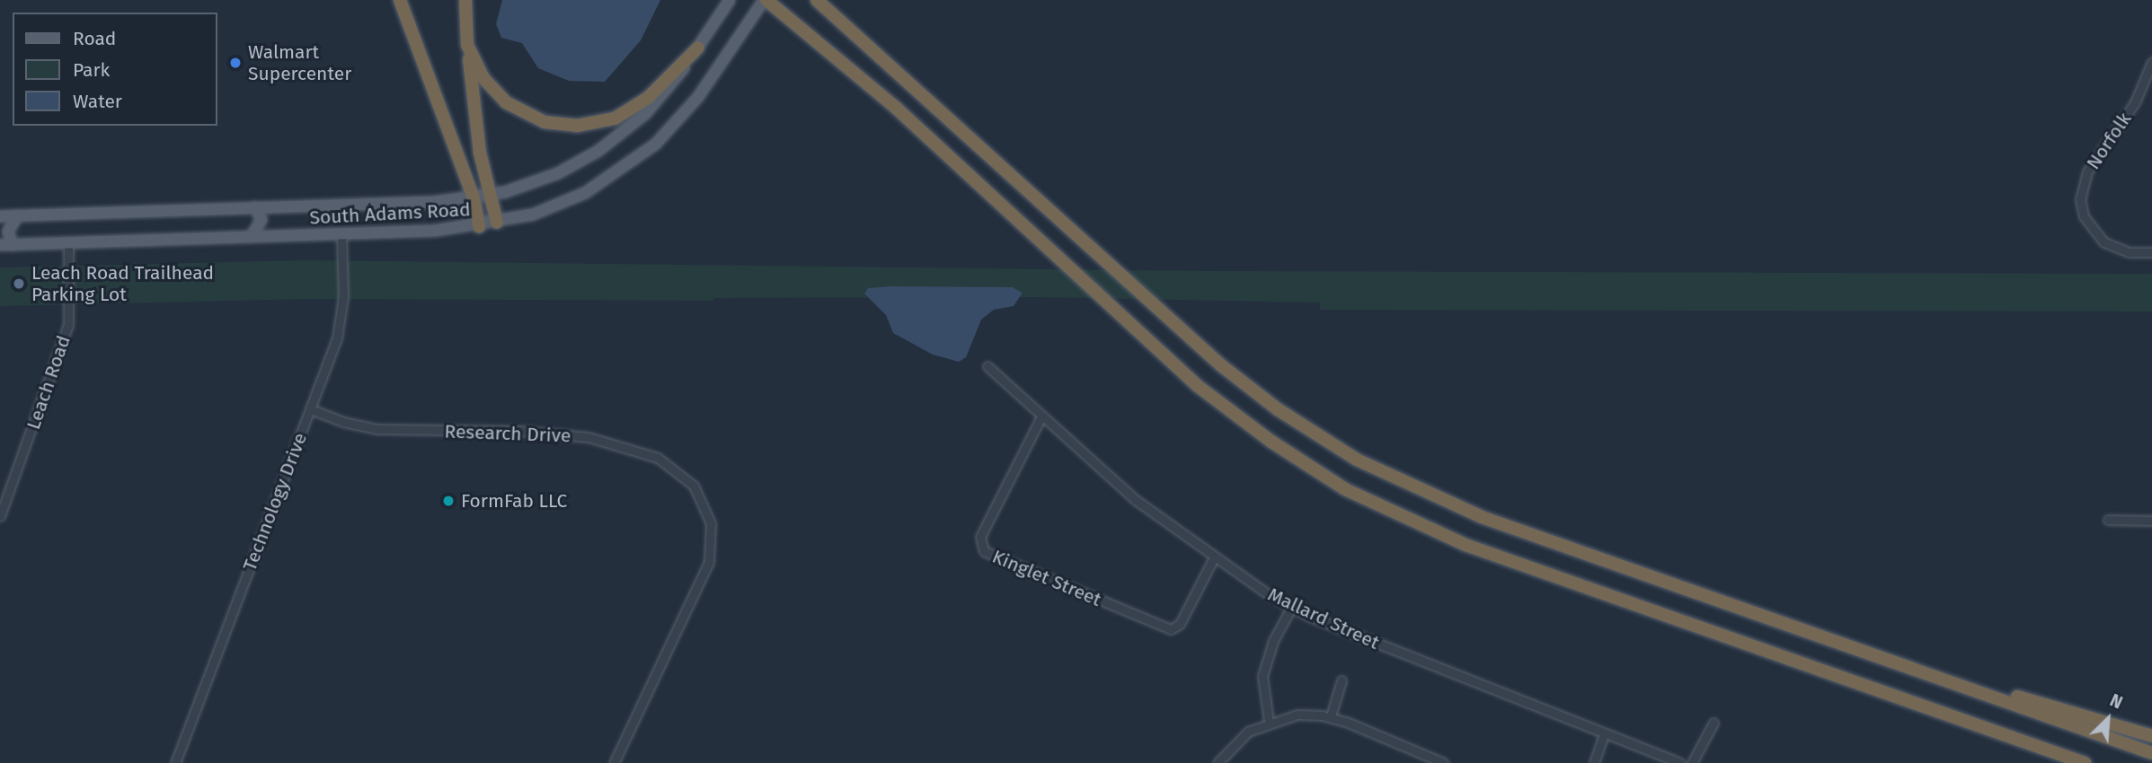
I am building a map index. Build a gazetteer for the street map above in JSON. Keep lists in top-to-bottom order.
{
  "streets": {
    "main road": ["South Adams Road"],
    "street": [
      "Norfolk",
      "Leach Road",
      "Research Drive",
      "Technology Drive",
      "Kinglet Street",
      "Mallard Street"
    ]
  },
  "crossings": [
    ["South Adams Road", "Leach Road"],
    ["South Adams Road", "Technology Drive"],
    ["Research Drive", "Technology Drive"],
    ["Kinglet Street", "Mallard Street"]
  ],
  "places": ["Walmart Supercenter", "Leach Road Trailhead Parking Lot", "FormFab LLC"],
  "legend": ["Road", "Park", "Water"],
  "north": "top right"
}
